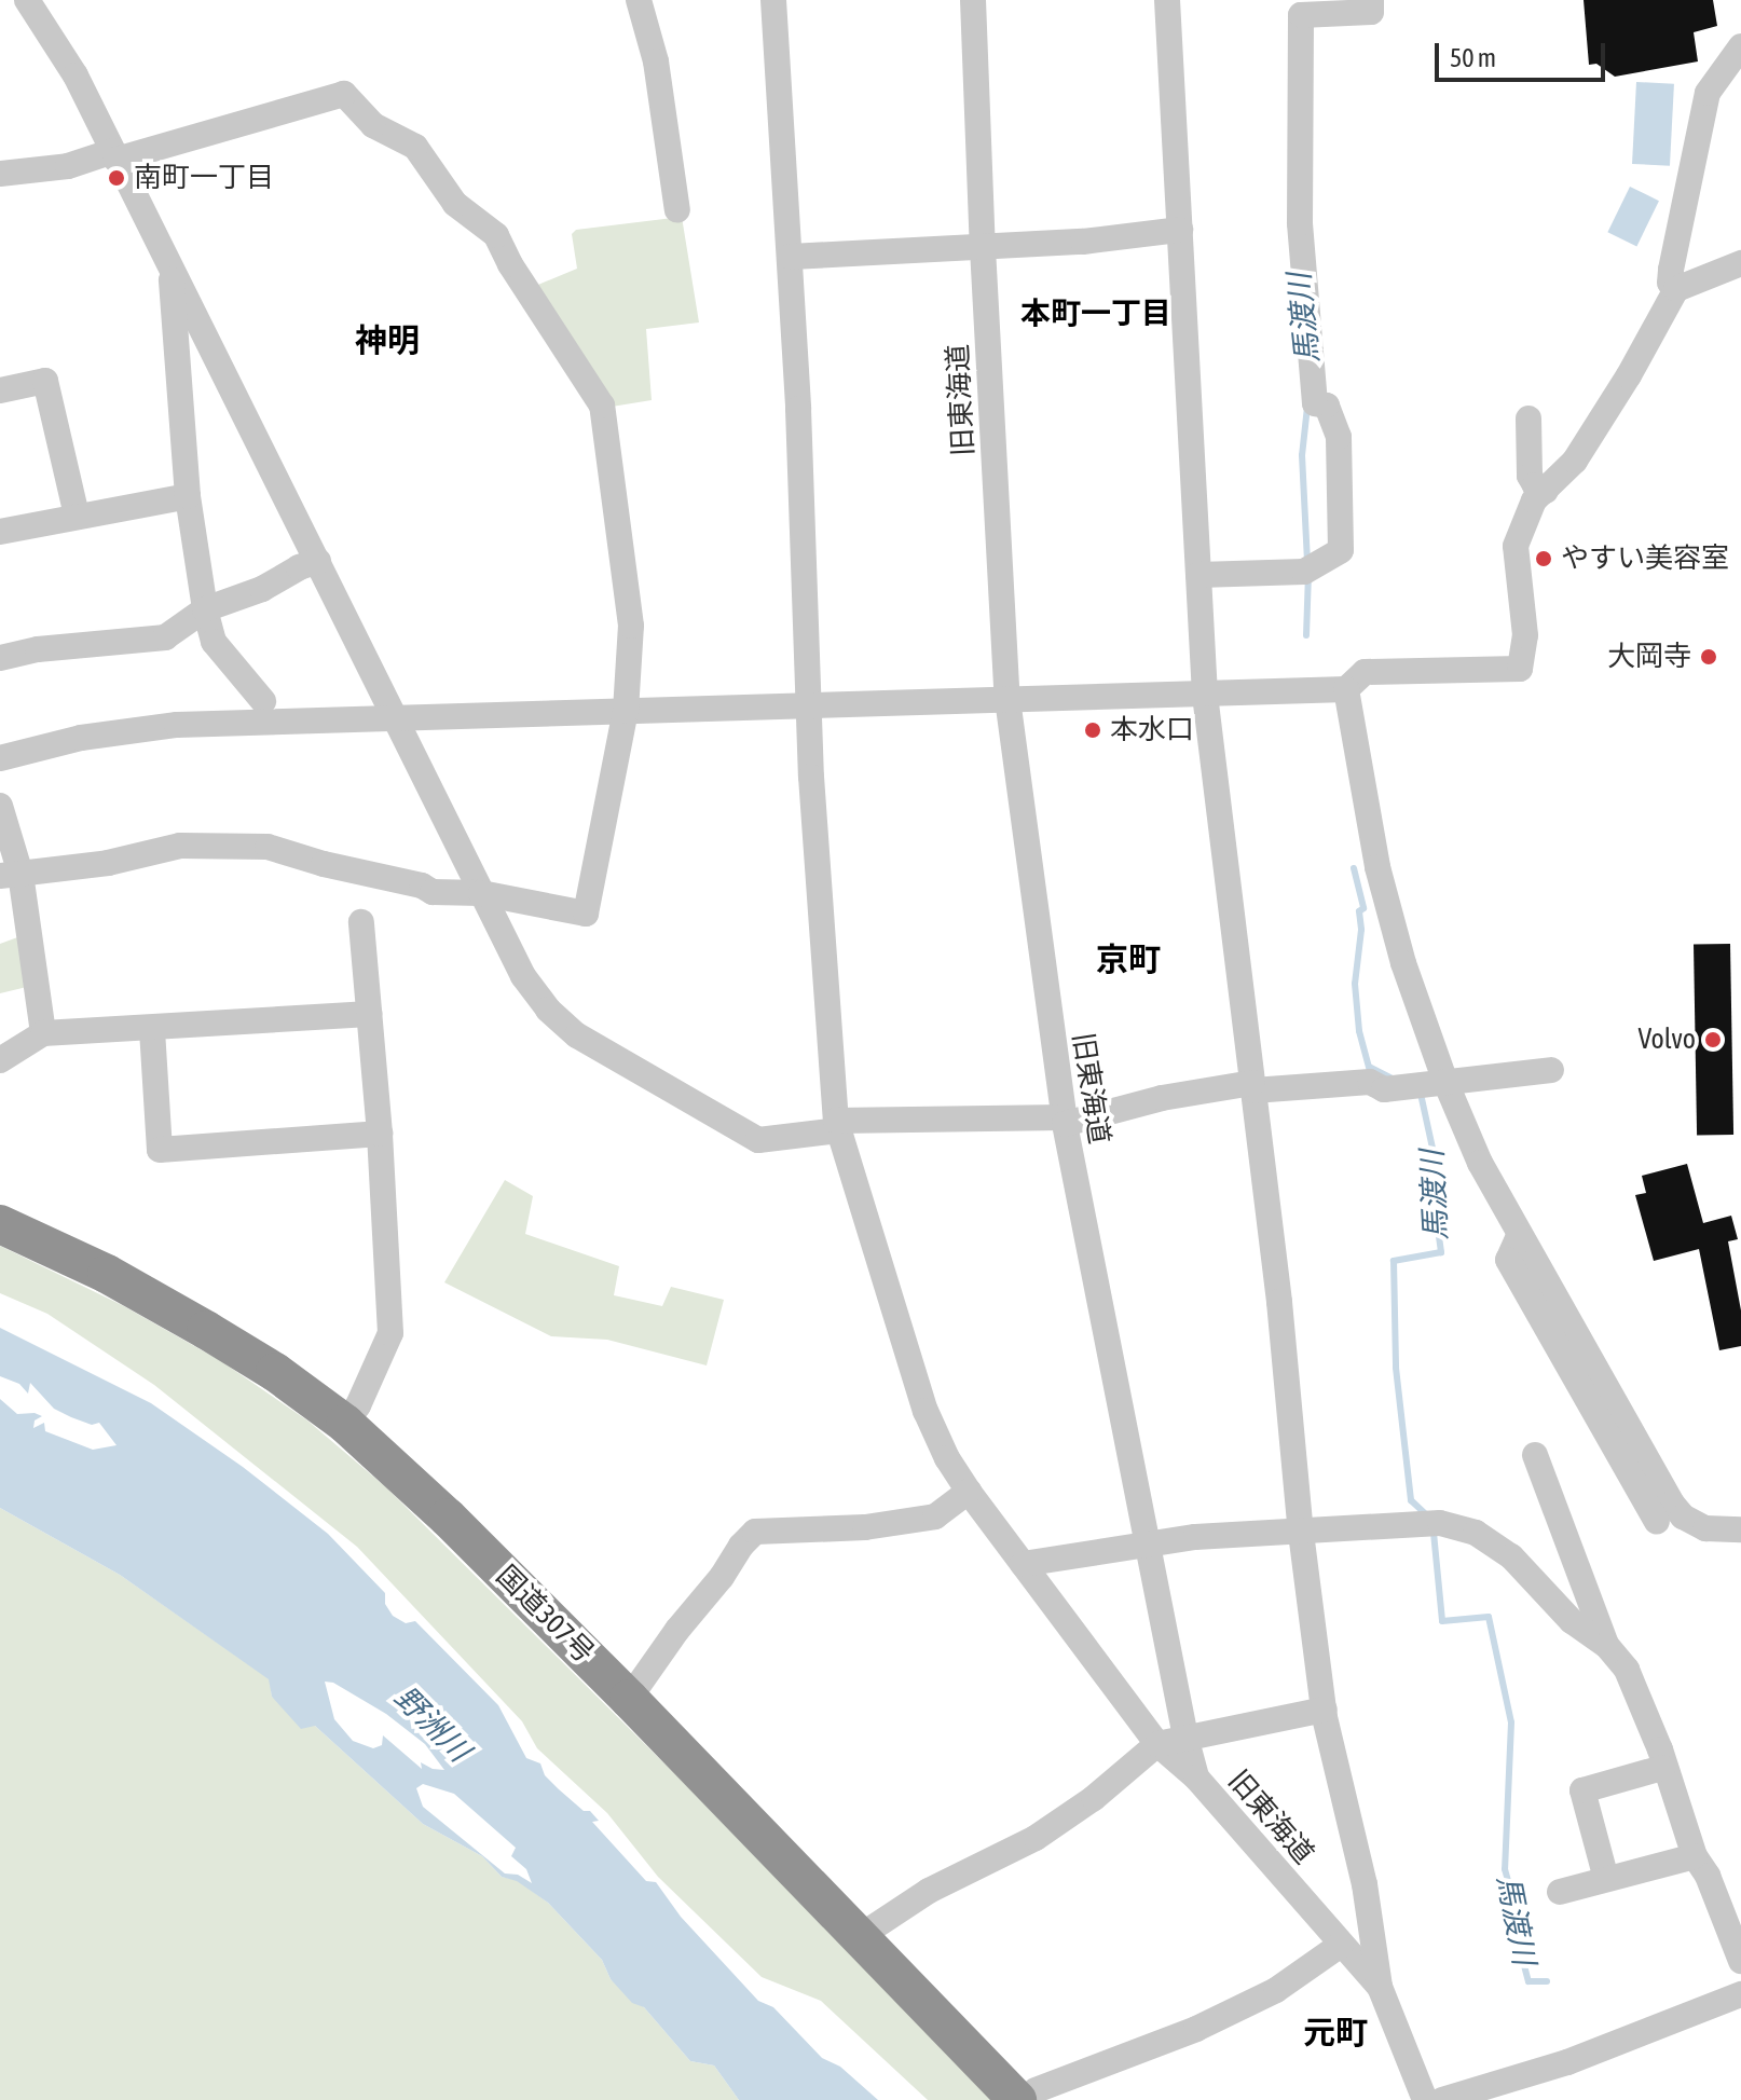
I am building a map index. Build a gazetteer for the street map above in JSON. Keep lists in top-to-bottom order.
{
  "streets": {
    "highway": ["国道307号"],
    "street": ["旧東海道"]
  },
  "districts": [
    "本町一丁目",
    "神明",
    "京町",
    "元町"
  ],
  "water": ["馬渡川", "野洲川"],
  "places": [
    "南町一丁目",
    "やすい美容室",
    "大岡寺",
    "本水口",
    "Volvo"
  ],
  "scale_bar": "50 m"
}
